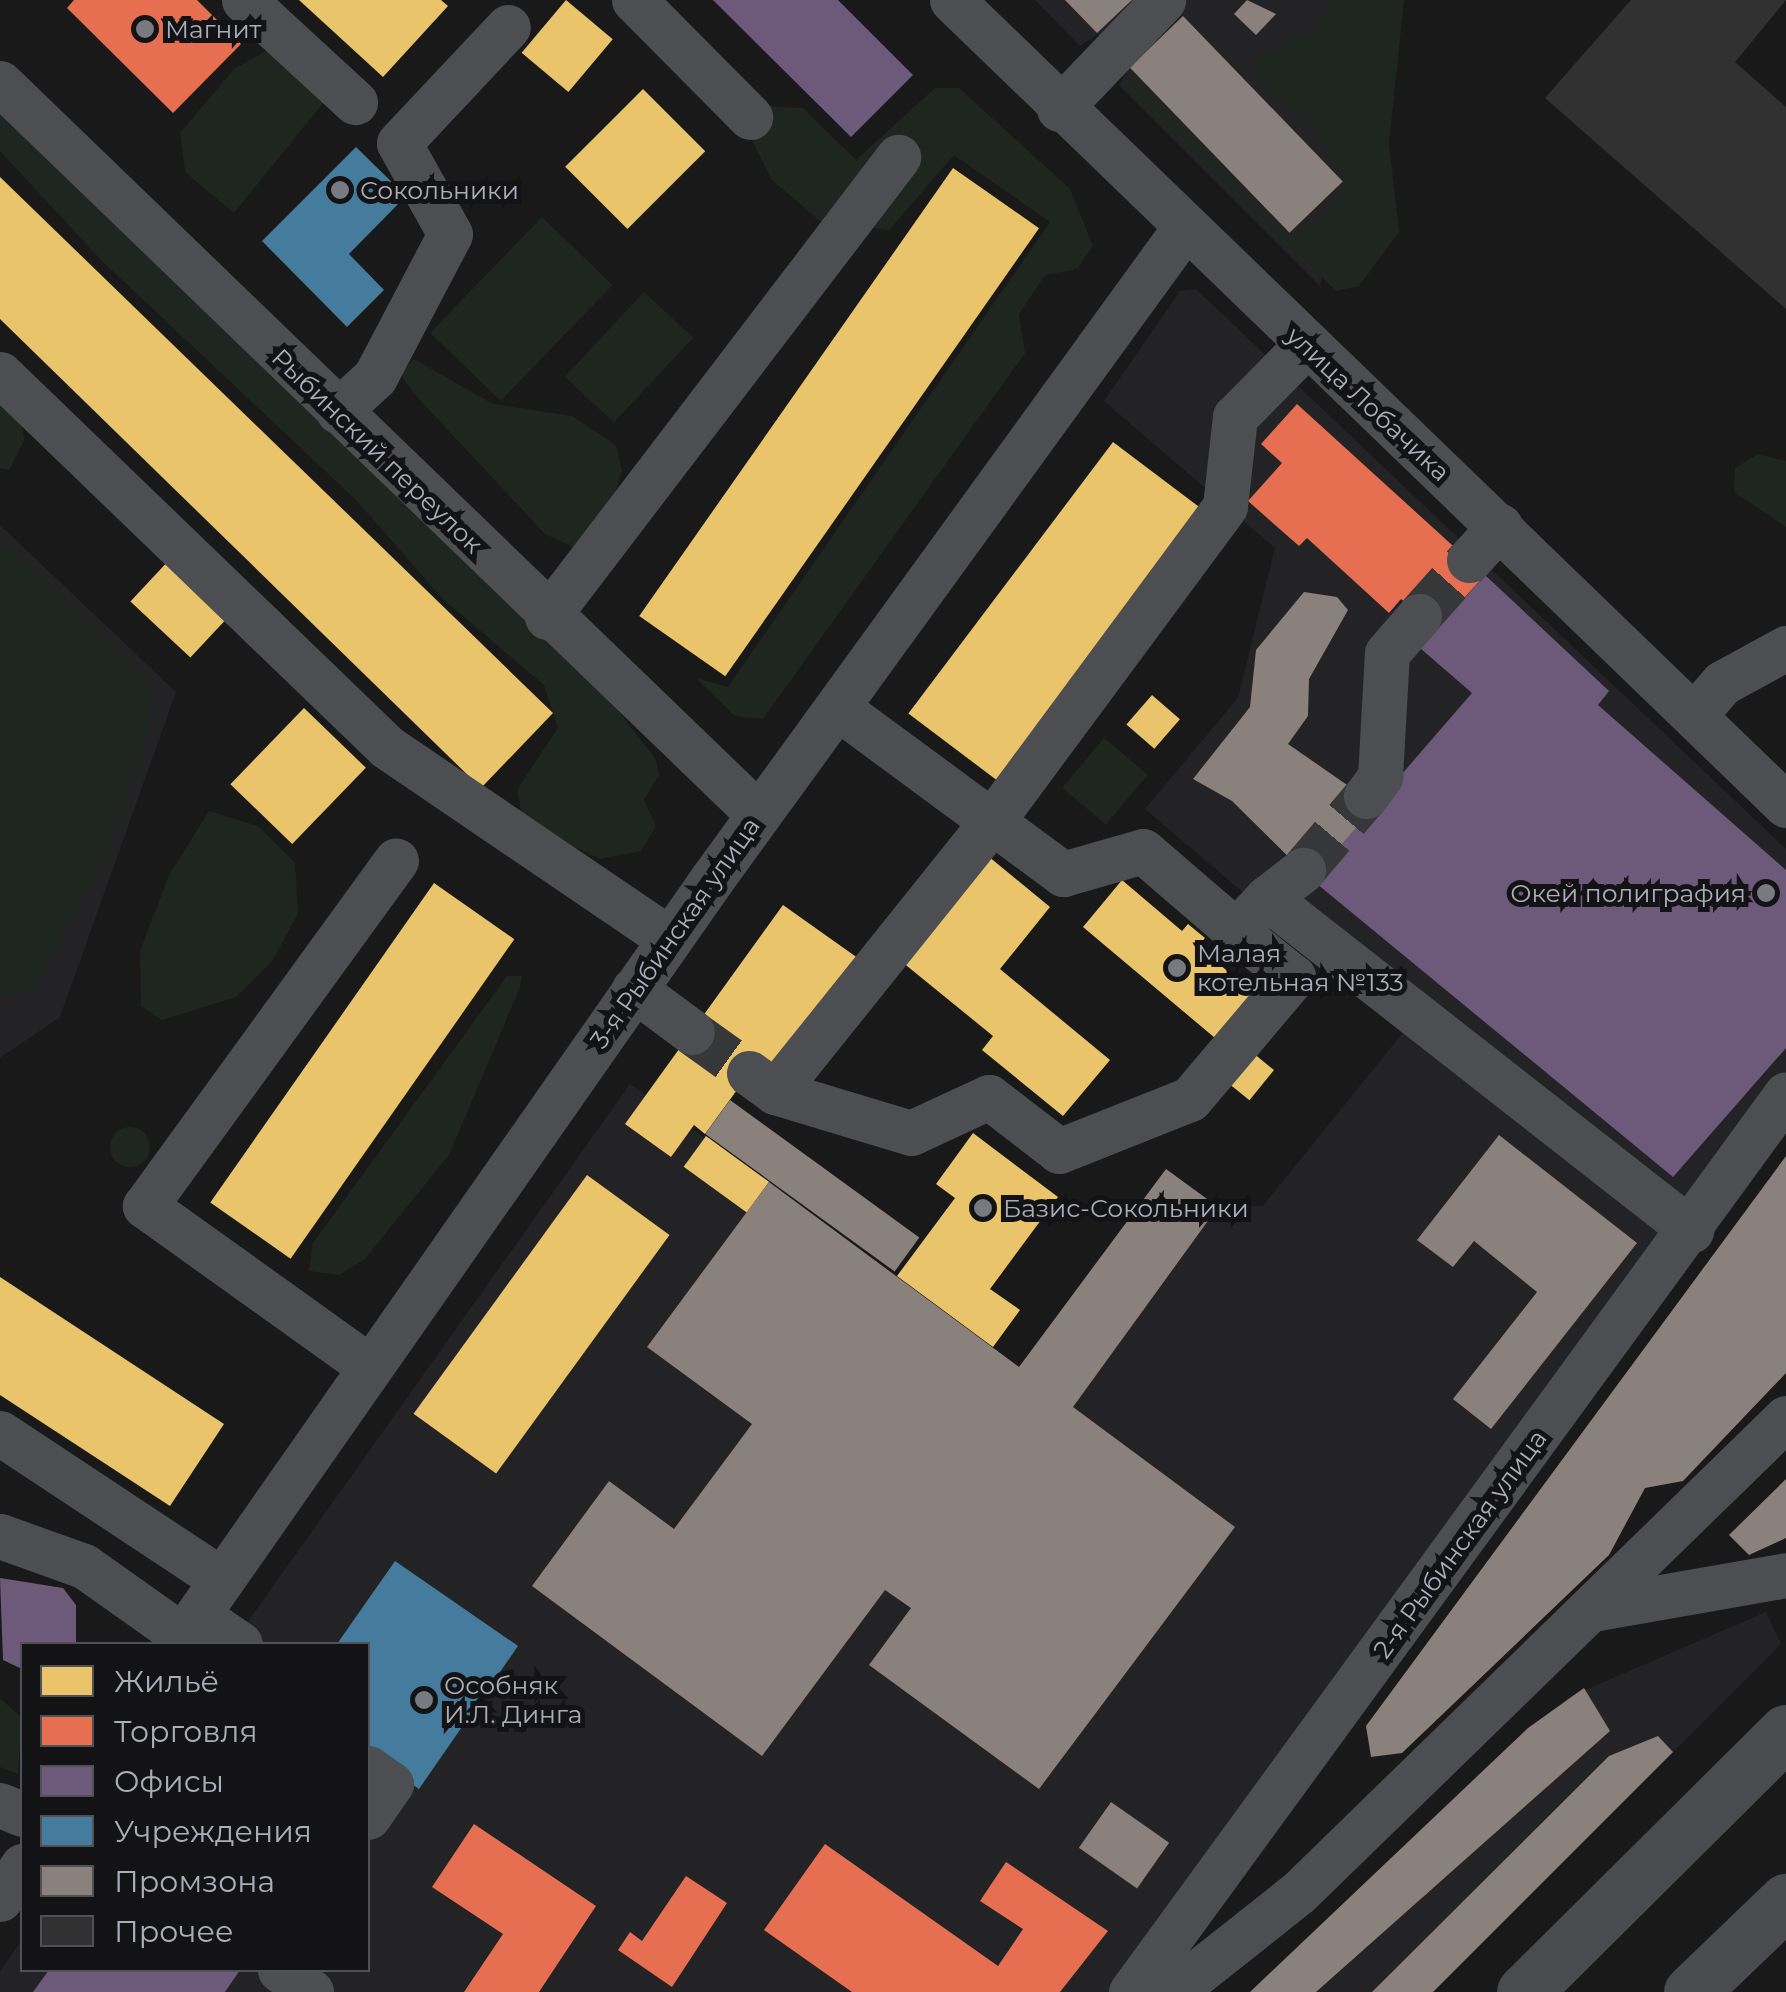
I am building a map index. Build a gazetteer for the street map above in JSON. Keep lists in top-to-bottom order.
{
  "streets": {
    "street": [
      "улица Лобачика",
      "Рыбинский переулок",
      "3-я Рыбинская улица",
      "2-я Рыбинская улица"
    ]
  },
  "crossings": [
    ["улица Лобачика", "3-я Рыбинская улица"],
    ["Рыбинский переулок", "3-я Рыбинская улица"]
  ],
  "places": [
    "Магнит",
    "Сокольники",
    "Окей полиграфия",
    "Малая котельная №133",
    "Базис-Сокольники",
    "Особняк И.Л. Динга"
  ],
  "legend": [
    "Жильё",
    "Торговля",
    "Офисы",
    "Учреждения",
    "Промзона",
    "Прочее"
  ]
}
